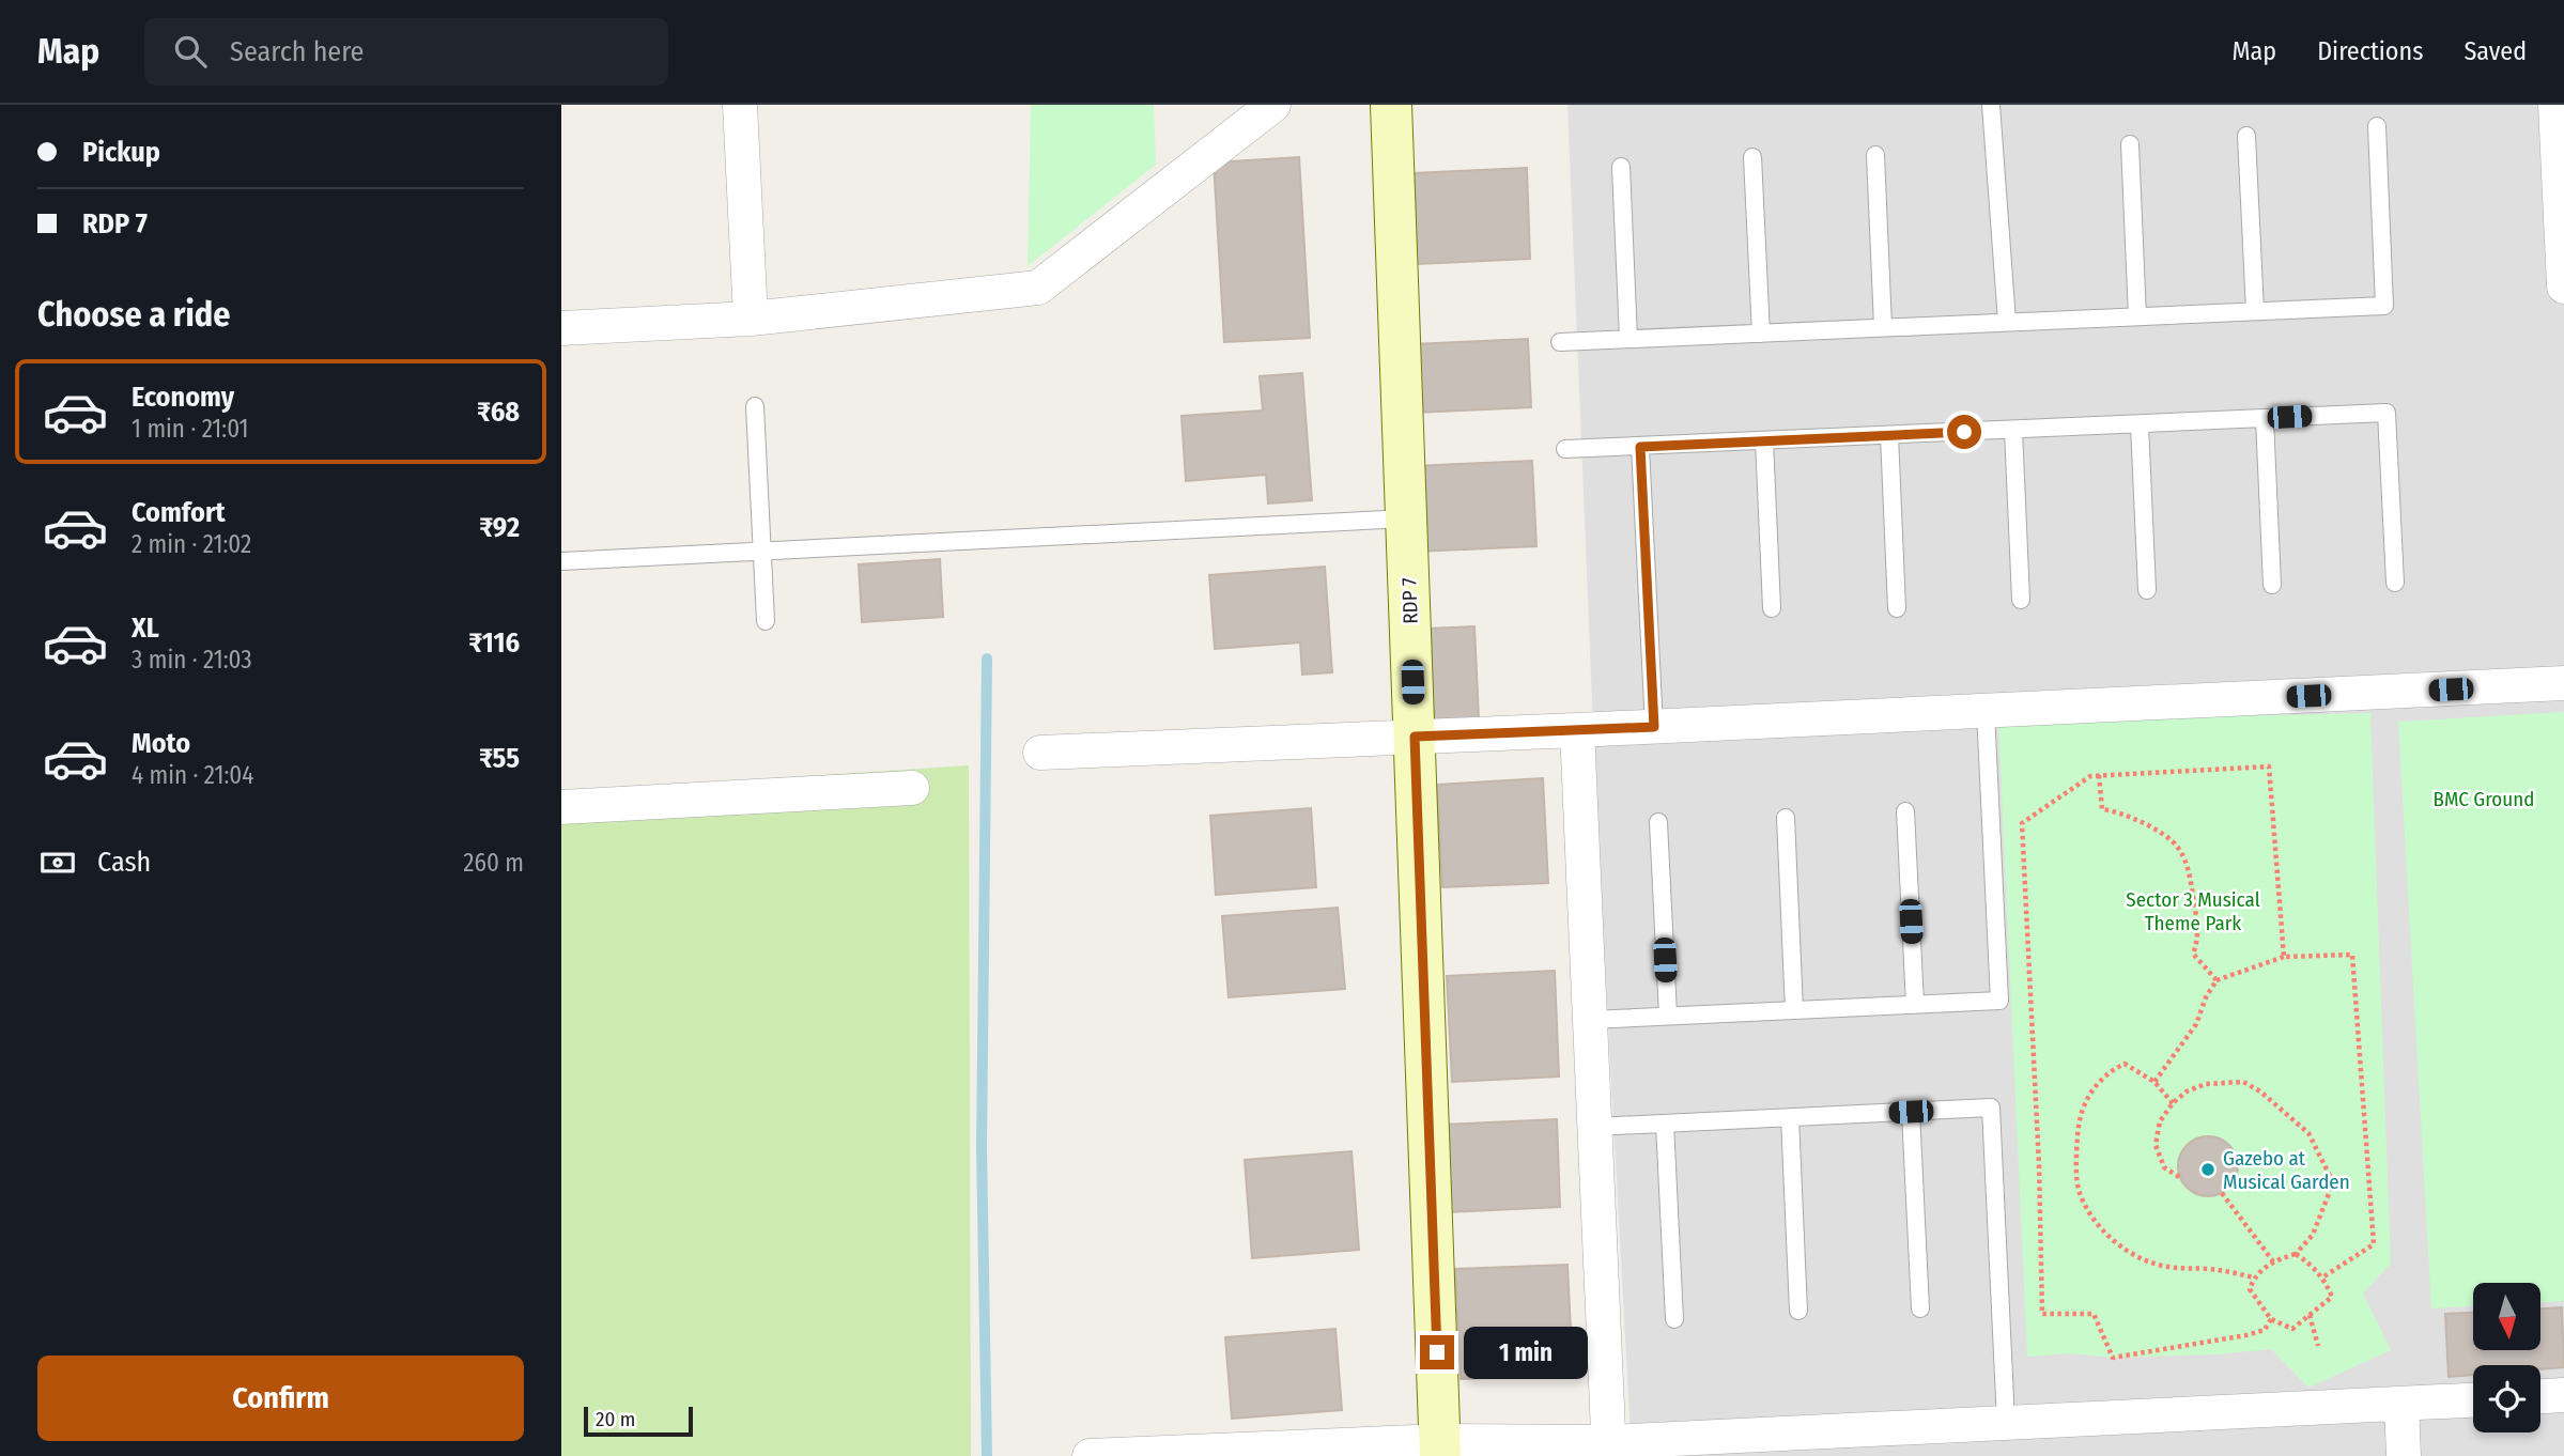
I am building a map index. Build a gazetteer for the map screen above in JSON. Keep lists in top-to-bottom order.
{
  "streets": {
    "street": ["RDP 7"]
  },
  "parks": ["BMC Ground", "Sector 3 Musical Theme Park"],
  "places": ["Gazebo at Musical Garden"],
  "scale_bar": "20 m",
  "north": "bottom",
  "page": {
    "header": "Map",
    "search": "Search here",
    "nav": ["Map", "Directions", "Saved"],
    "banner": ["Pickup", "RDP 7"],
    "heading": "Choose a ride",
    "list": [
      {
        "name": "Economy",
        "note": "1 min · 21:01",
        "value": "₹68"
      },
      {
        "name": "Comfort",
        "note": "2 min · 21:02",
        "value": "₹92"
      },
      {
        "name": "XL",
        "note": "3 min · 21:03",
        "value": "₹116"
      },
      {
        "name": "Moto",
        "note": "4 min · 21:04",
        "value": "₹55"
      }
    ],
    "pay": ["Cash", "260 m"],
    "bubble": "1 min",
    "buttons": "Confirm",
    "scale": "20 m"
  }
}
